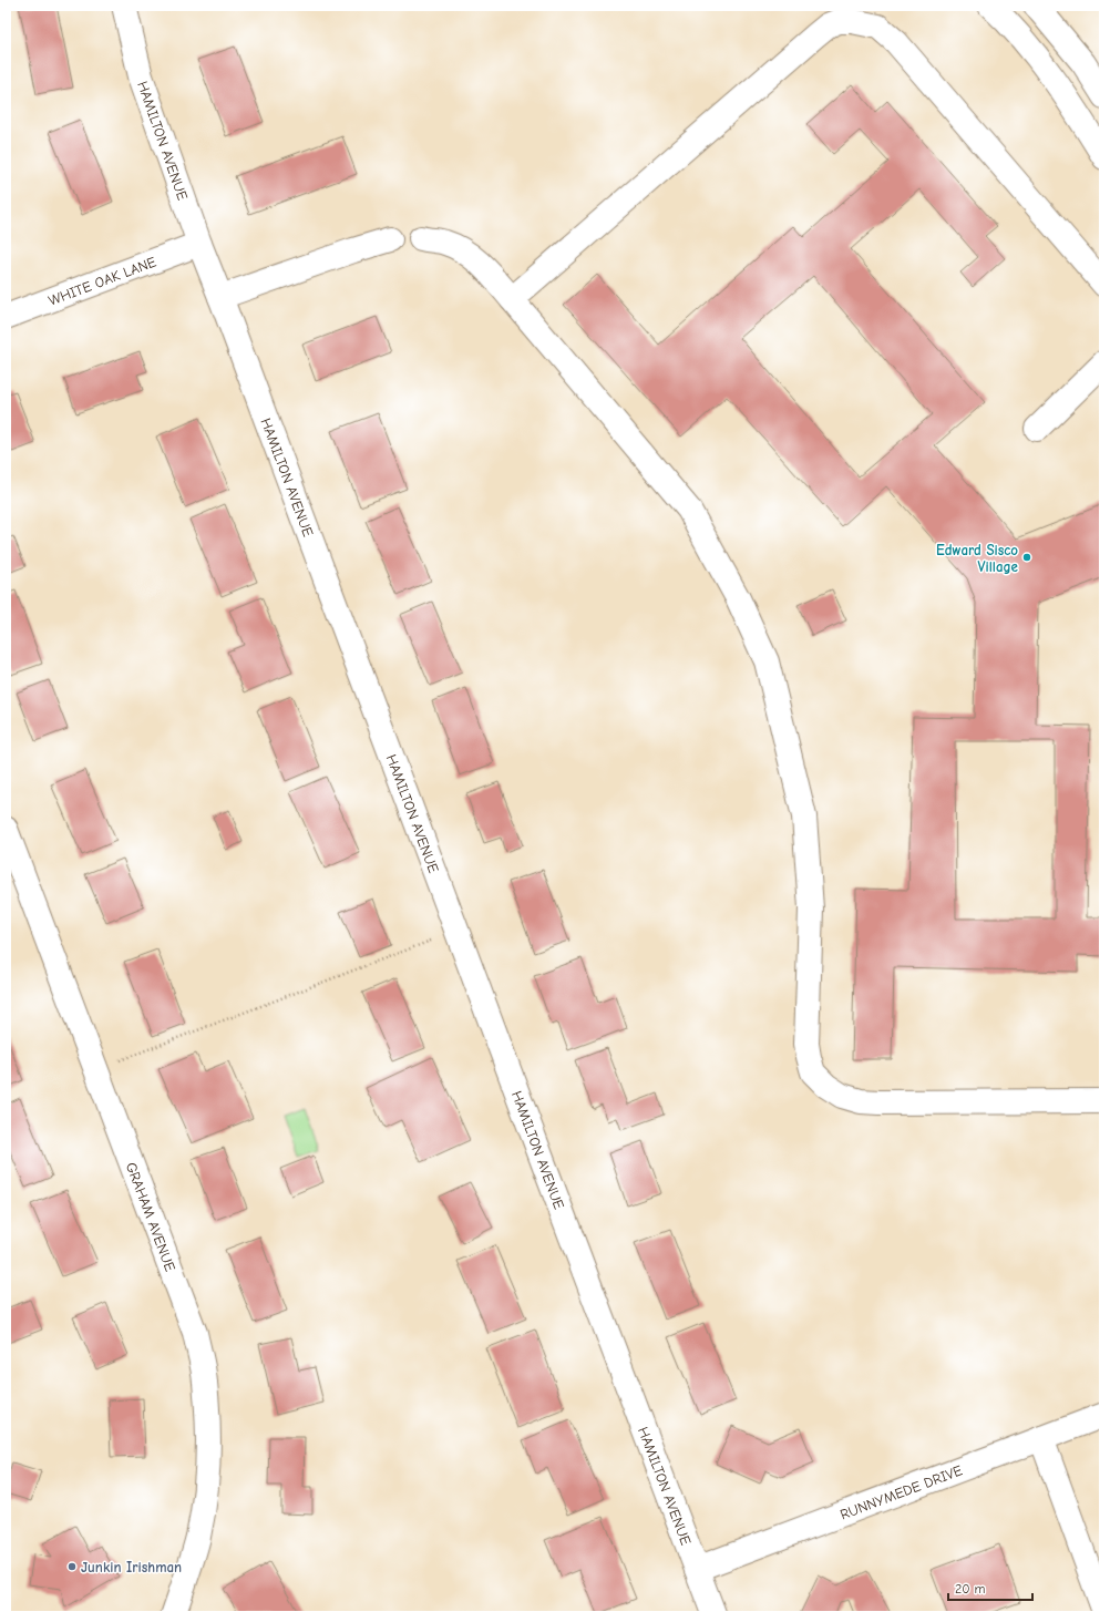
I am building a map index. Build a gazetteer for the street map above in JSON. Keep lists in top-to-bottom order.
{
  "streets": {
    "street": [
      "HAMILTON AVENUE",
      "WHITE OAK LANE",
      "GRAHAM AVENUE",
      "RUNNYMEDE DRIVE"
    ]
  },
  "crossings": [
    ["HAMILTON AVENUE", "WHITE OAK LANE"],
    ["HAMILTON AVENUE", "RUNNYMEDE DRIVE"]
  ],
  "places": ["Edward Sisco Village", "Junkin Irishman"],
  "scale_bar": "20 m"
}
